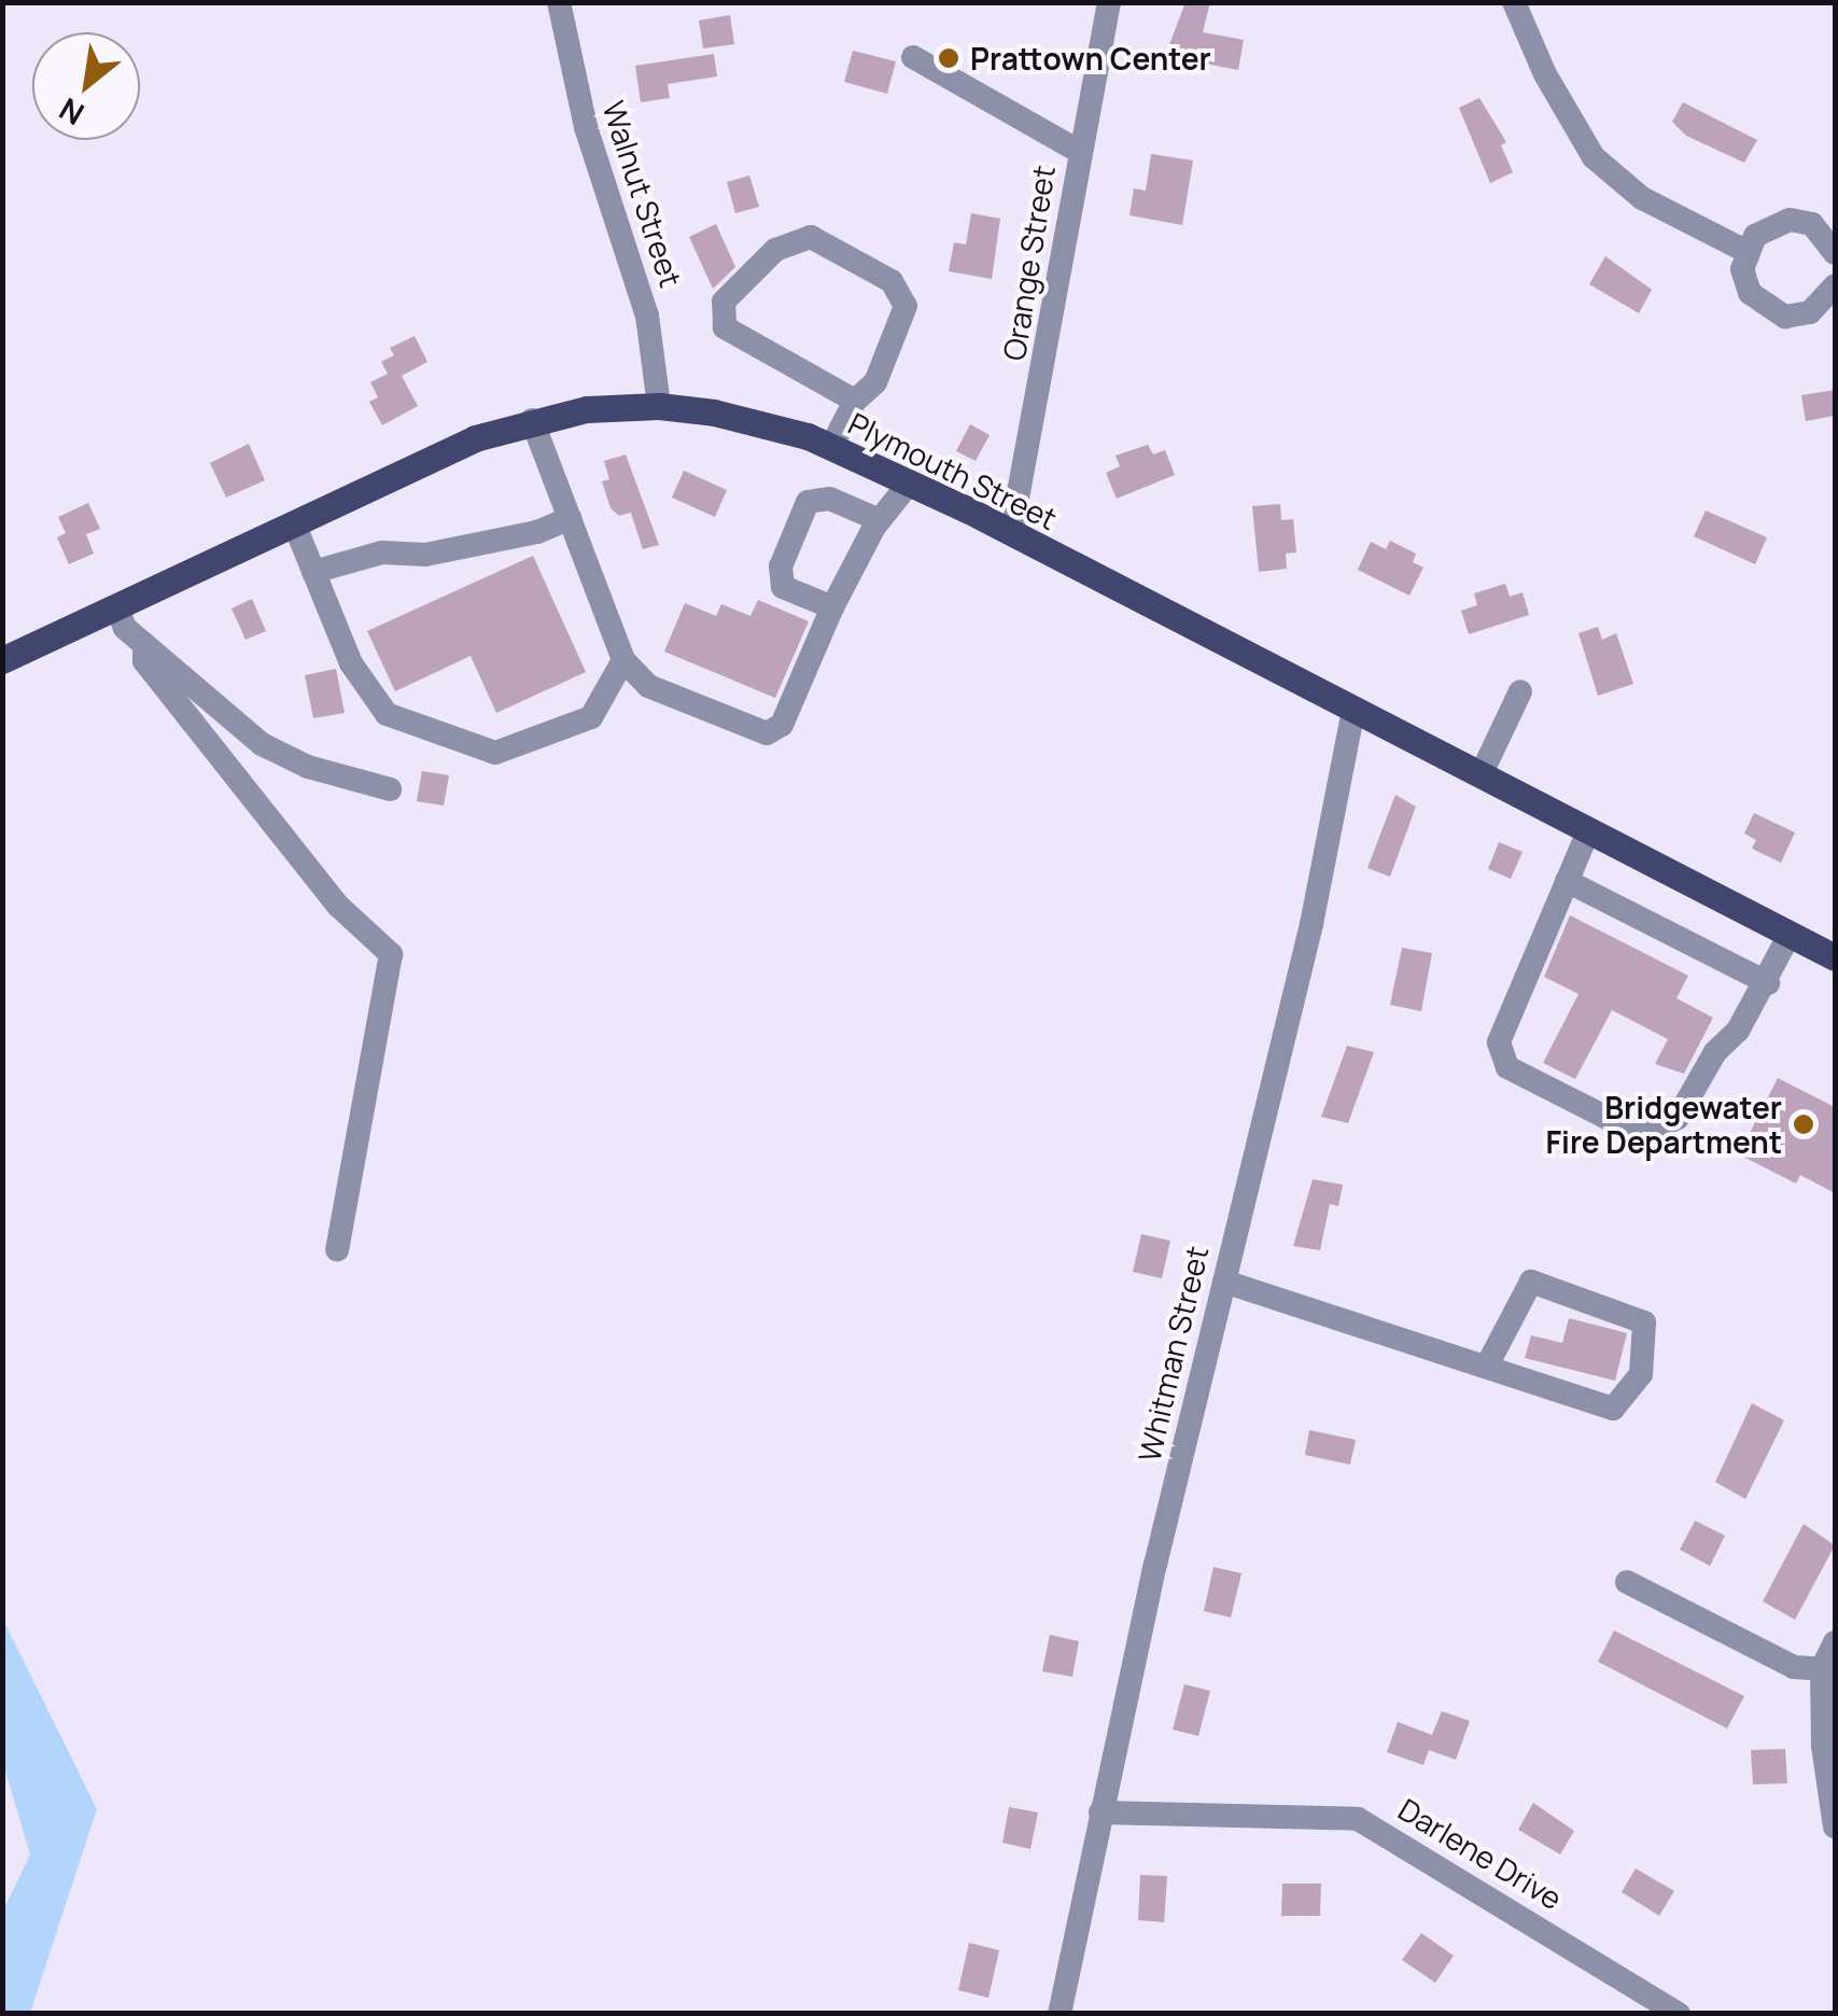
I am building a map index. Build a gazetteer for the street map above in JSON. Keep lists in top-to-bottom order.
{
  "streets": {
    "main road": ["Plymouth Street"],
    "street": [
      "Walnut Street",
      "Orange Street",
      "Whitman Street",
      "Darlene Drive"
    ]
  },
  "crossings": [
    ["Walnut Street", "Plymouth Street"],
    ["Orange Street", "Plymouth Street"],
    ["Plymouth Street", "Whitman Street"],
    ["Whitman Street", "Darlene Drive"]
  ],
  "places": ["Prattown Center", "Bridgewater Fire Department"],
  "north": "bottom left"
}
